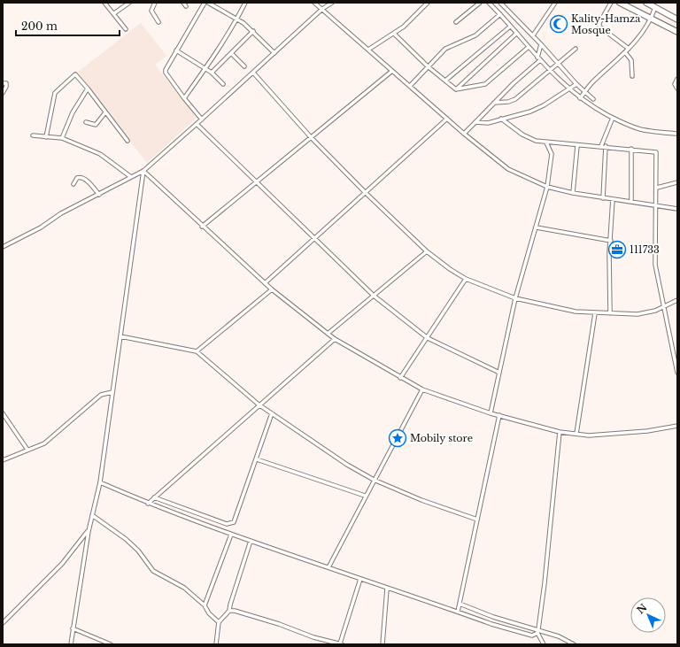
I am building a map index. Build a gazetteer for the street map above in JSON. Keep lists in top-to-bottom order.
{
  "places": {
    "mosque": ["Kality-Hamza Mosque"],
    "office": ["111733"],
    "place": ["Mobily store"]
  },
  "scale_bar": "200 m",
  "north": "top left"
}
